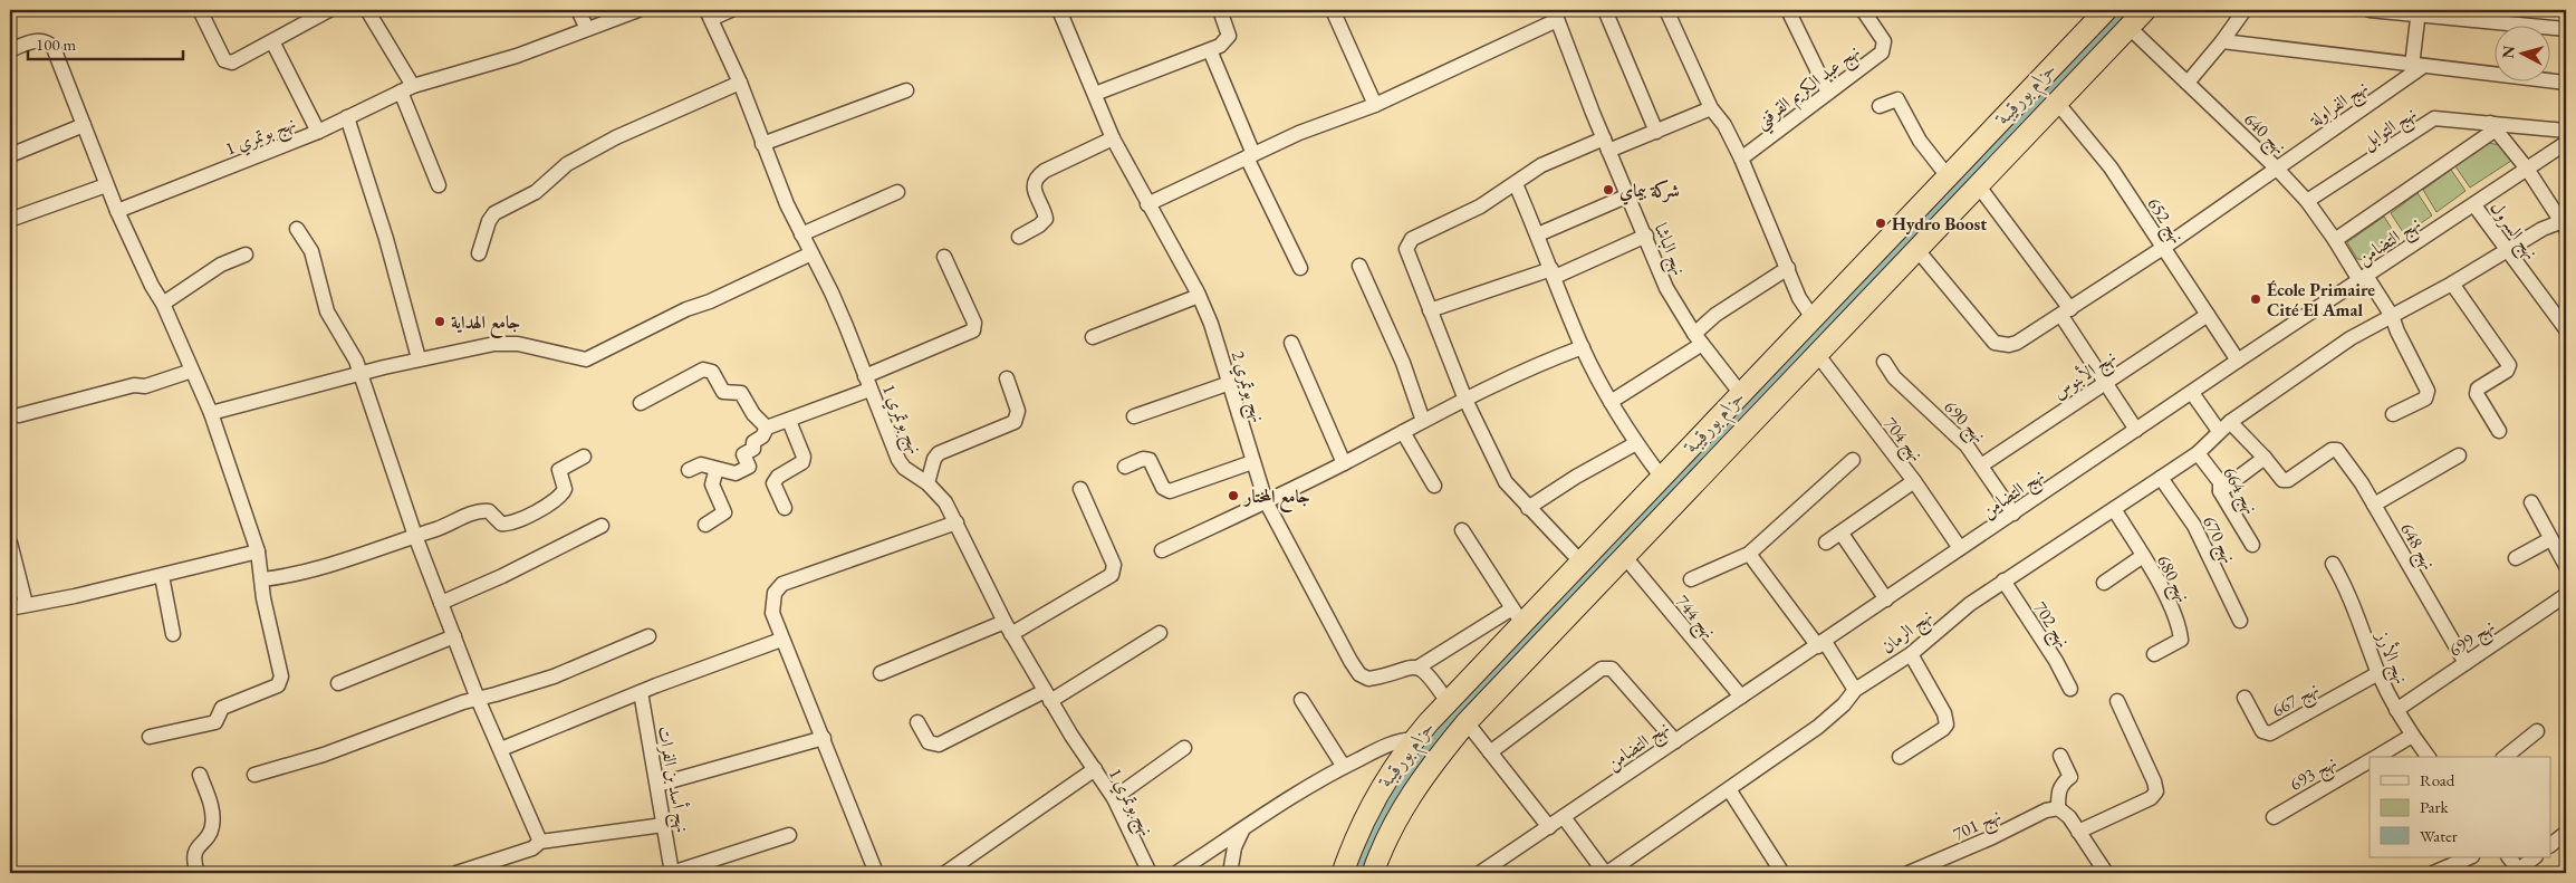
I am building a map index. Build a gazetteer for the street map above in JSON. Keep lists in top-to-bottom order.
{
  "streets": {
    "street": [
      "نهج عبد الكريم القرقني",
      "نهج الفراولة",
      "نهج التوابل",
      "نهج 640",
      "نهج بوتمري 1",
      "نهج 652",
      "نهج السرول",
      "نهج التضامن",
      "نهج الباشا",
      "نهج الأبنوس",
      "نهج بوتمري 2",
      "نهج 690",
      "نهج 704",
      "نهج 664",
      "نهج 670",
      "نهج 648",
      "نهج 680",
      "نهج 744",
      "نهج 702",
      "نهج الرمان",
      "نهج 699",
      "نهج الأرز",
      "نهج 667",
      "نهج 693",
      "نهج أسد بن الفرات",
      "نهج 701"
    ]
  },
  "crossings": [
    ["نهج الفراولة", "نهج 640"],
    ["نهج الفراولة", "نهج 652"],
    ["نهج التوابل", "نهج 640"],
    ["نهج 640", "نهج التضامن"],
    ["نهج 640", "نهج الرمان"],
    ["نهج 652", "نهج التضامن"],
    ["نهج 652", "نهج الأبنوس"],
    ["نهج السرول", "نهج التضامن"],
    ["نهج السرول", "نهج الرمان"],
    ["نهج التضامن", "نهج 690"],
    ["نهج التضامن", "نهج 704"],
    ["نهج التضامن", "نهج 744"],
    ["نهج الأبنوس", "نهج 690"],
    ["نهج 664", "نهج الرمان"],
    ["نهج 670", "نهج الرمان"],
    ["نهج 648", "نهج 699"],
    ["نهج 680", "نهج الرمان"],
    ["نهج 702", "نهج الرمان"],
    ["نهج 699", "نهج الأرز"],
    ["نهج الأرز", "نهج 667"],
    ["نهج الأرز", "نهج 693"]
  ],
  "water": ["حزام بورقيبة"],
  "places": [
    "شركة بيماي",
    "Hydro Boost",
    "École Primaire Cité El Amal",
    "جامع الهداية",
    "جامع المختار"
  ],
  "legend": ["Road", "Park", "Water"],
  "scale_bar": "100 m",
  "north": "left"
}
